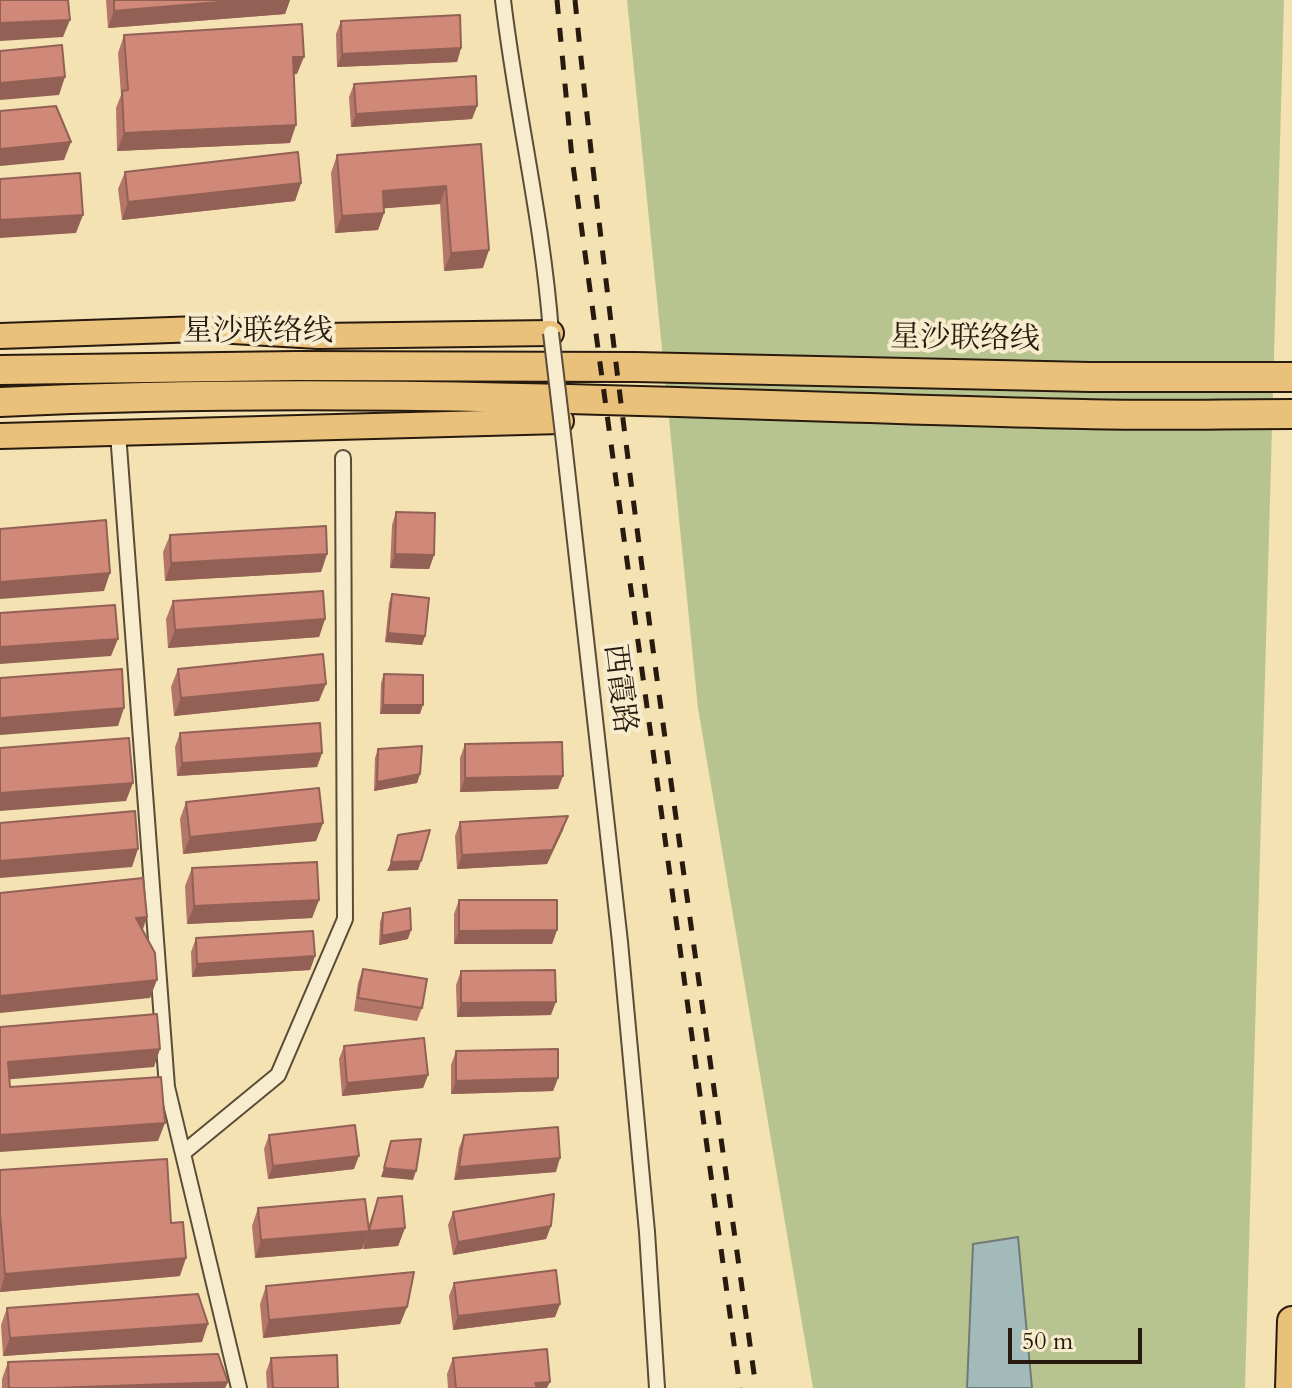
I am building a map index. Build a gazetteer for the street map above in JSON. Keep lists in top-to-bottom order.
{
  "streets": {
    "highway": ["星沙联络线"],
    "street": ["西霞路"]
  },
  "scale_bar": "50 m"
}
